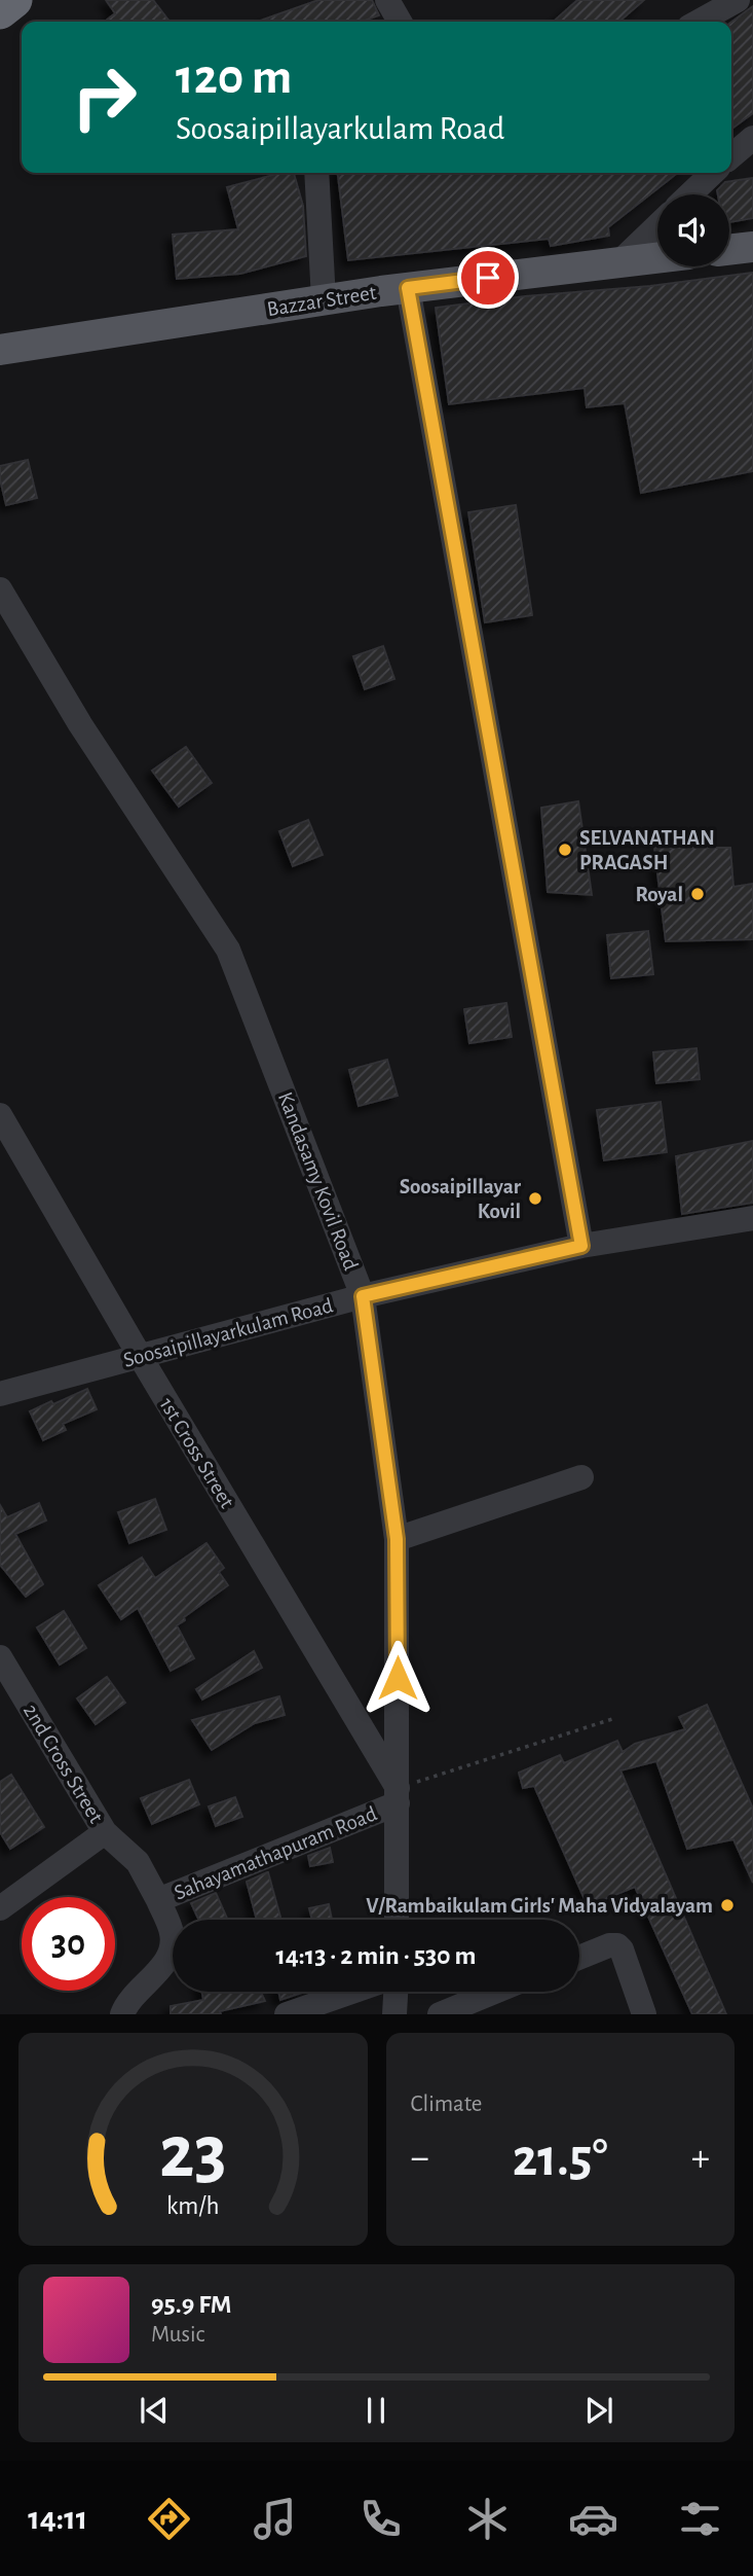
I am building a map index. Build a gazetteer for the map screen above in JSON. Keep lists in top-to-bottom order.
{
  "streets": {
    "main road": ["Bazzar Street"],
    "street": [
      "Kandasamy Kovil Road",
      "Soosaipillayarkulam Road",
      "1st Cross Street",
      "2nd Cross Street",
      "Sahayamathapuram Road"
    ]
  },
  "crossings": [
    ["Kandasamy Kovil Road", "Soosaipillayarkulam Road"],
    ["Kandasamy Kovil Road", "1st Cross Street"],
    ["Kandasamy Kovil Road", "Sahayamathapuram Road"],
    ["Soosaipillayarkulam Road", "1st Cross Street"],
    ["1st Cross Street", "Sahayamathapuram Road"]
  ],
  "places": [
    "SELVANATHAN PRAGASH",
    "Royal",
    "Soosaipillayar Kovil",
    "V/Rambaikulam Girls' Maha Vidyalayam"
  ],
  "page": {
    "turn": ["120 m", "Soosaipillayarkulam Road"],
    "limit": "30",
    "trip": "14:13 · 2 min · 530 m",
    "tile": "Climate",
    "heat": ["−", "21.5°", "+"],
    "song": ["95.9 FM", "Music"],
    "tabs": "14:11",
    "gauge": ["23", "km/h"]
  }
}
